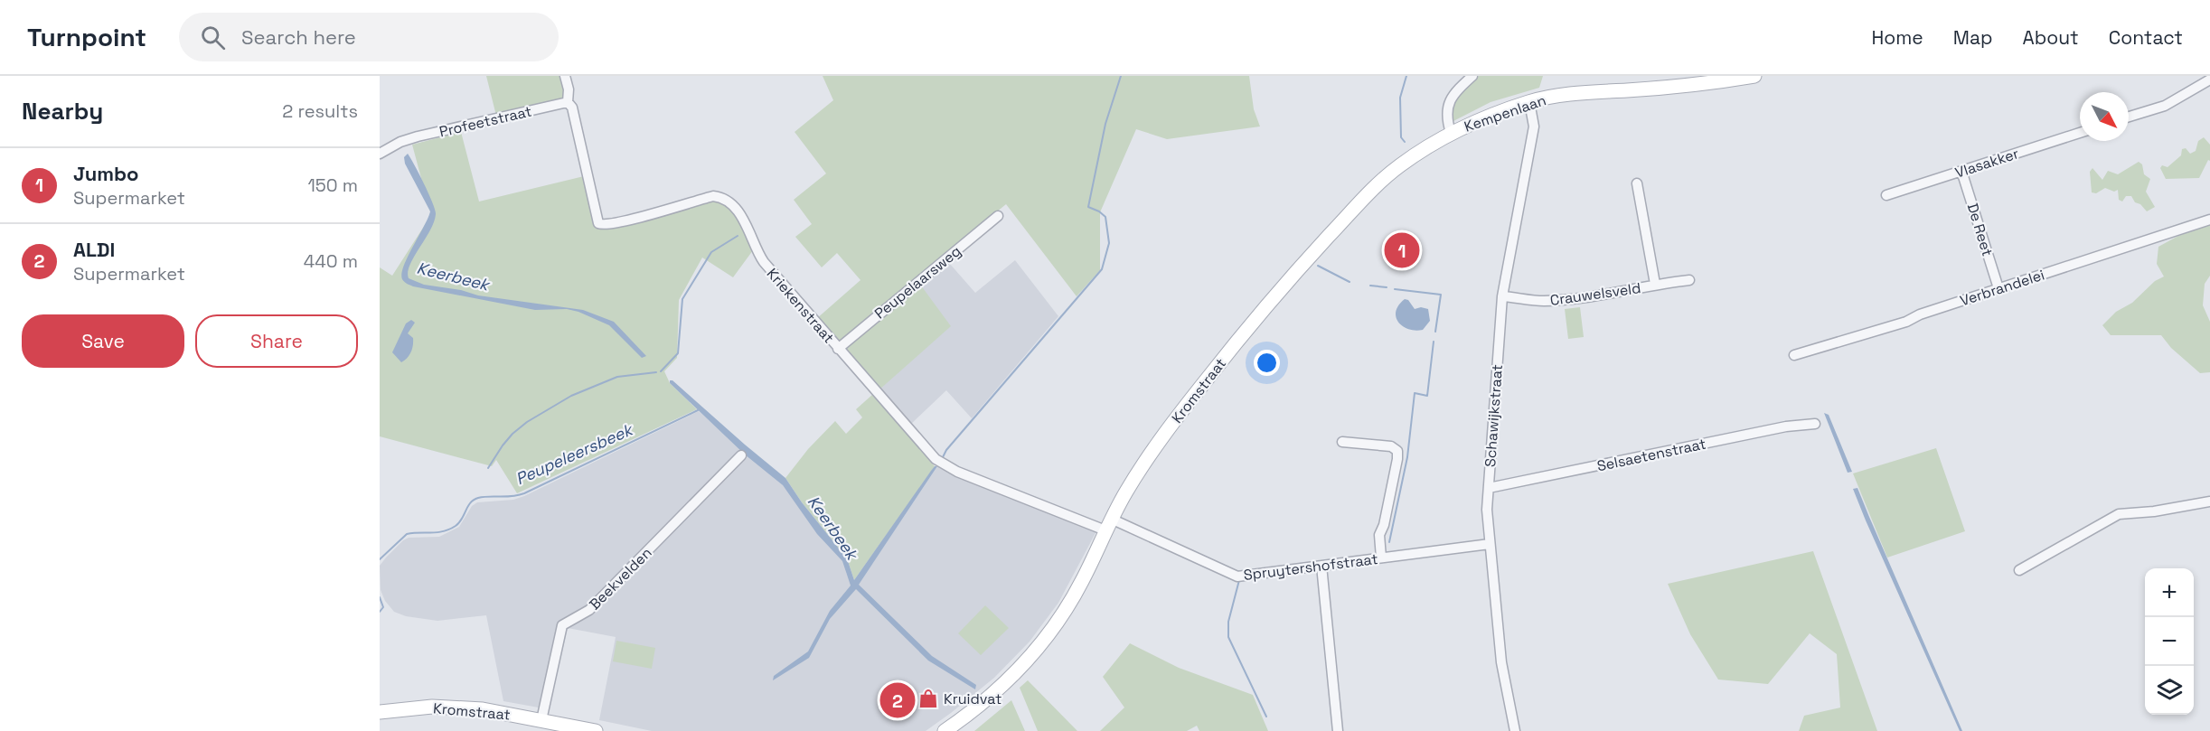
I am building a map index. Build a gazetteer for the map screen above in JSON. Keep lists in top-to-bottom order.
{
  "streets": {
    "main road": ["Kempenlaan", "Kromstraat"],
    "street": [
      "Profeetstraat",
      "Vlasakker",
      "De Reet",
      "Peupelaarsweg",
      "Verbrandelei",
      "Crauwelsveld",
      "Kriekenstraat",
      "Schawijkstraat",
      "Selsaetenstraat",
      "Spruytershofstraat",
      "Beekvelden"
    ]
  },
  "crossings": [
    ["Kempenlaan", "Kromstraat"],
    ["Kempenlaan", "Schawijkstraat"],
    ["Profeetstraat", "Kriekenstraat"],
    ["Vlasakker", "De Reet"],
    ["De Reet", "Verbrandelei"],
    ["Peupelaarsweg", "Kriekenstraat"],
    ["Crauwelsveld", "Schawijkstraat"],
    ["Kriekenstraat", "Kromstraat"],
    ["Kriekenstraat", "Spruytershofstraat"],
    ["Kromstraat", "Spruytershofstraat"],
    ["Kromstraat", "Beekvelden"],
    ["Schawijkstraat", "Selsaetenstraat"],
    ["Schawijkstraat", "Spruytershofstraat"]
  ],
  "water": ["Keerbeek", "Peupeleersbeek"],
  "places": {
    "shop": ["Kruidvat"]
  },
  "north": "bottom right",
  "page": {
    "header": "Turnpoint",
    "search": "Search here",
    "nav": [
      "Home",
      "Map",
      "About",
      "Contact"
    ],
    "heading": ["Nearby", "2 results"],
    "list": [
      {
        "mark": "1",
        "name": "Jumbo",
        "note": "Supermarket",
        "value": "150 m"
      },
      {
        "mark": "2",
        "name": "ALDI",
        "note": "Supermarket",
        "value": "440 m"
      }
    ],
    "pins": ["1", "2"],
    "buttons": ["Save", "Share"],
    "map_buttons": ["+", "−"]
  }
}
